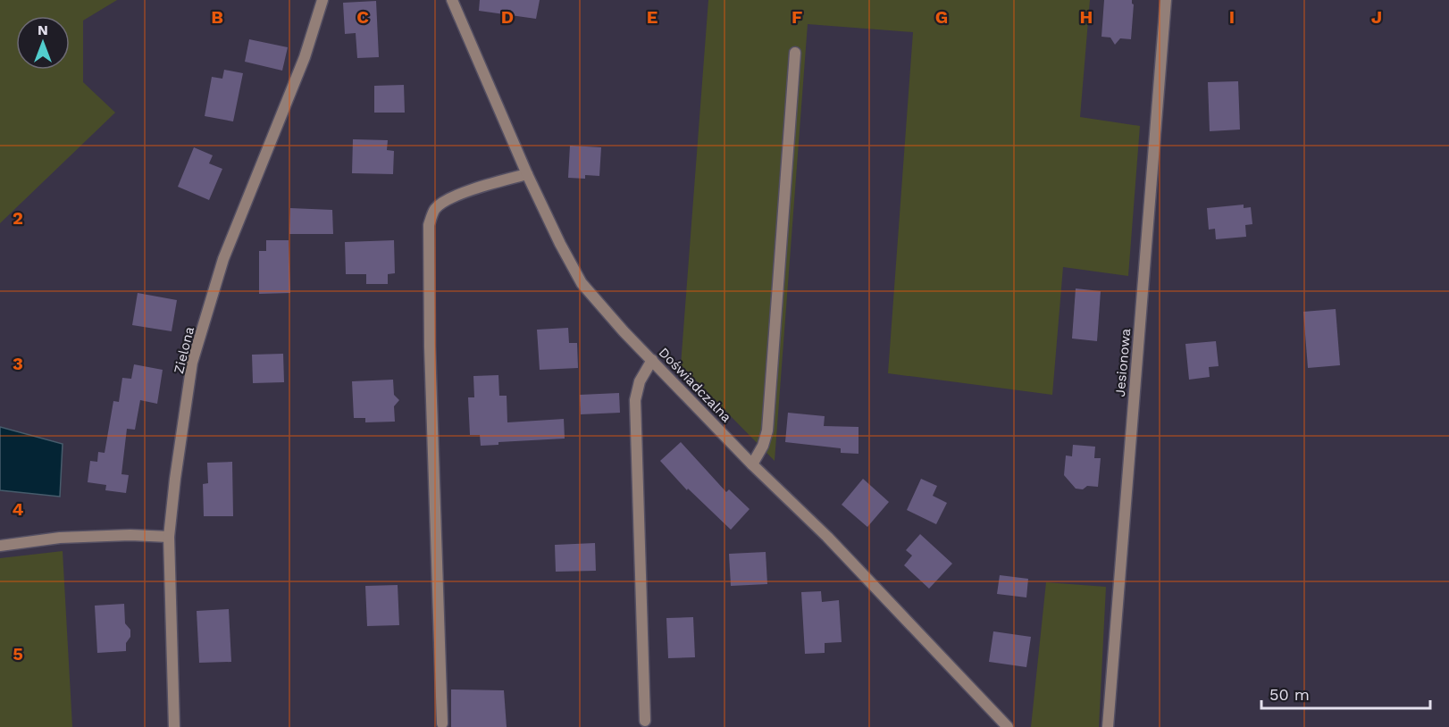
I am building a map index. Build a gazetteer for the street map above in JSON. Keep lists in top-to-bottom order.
{
  "streets": {
    "street": ["Zielona", "Jesionowa", "Doświadczalna"]
  },
  "scale_bar": "50 m",
  "north": "top",
  "grid": {
    "columns": [
      "B",
      "C",
      "D",
      "E",
      "F",
      "G",
      "H",
      "I",
      "J"
    ],
    "rows": [
      "2",
      "3",
      "4",
      "5"
    ]
  }
}
